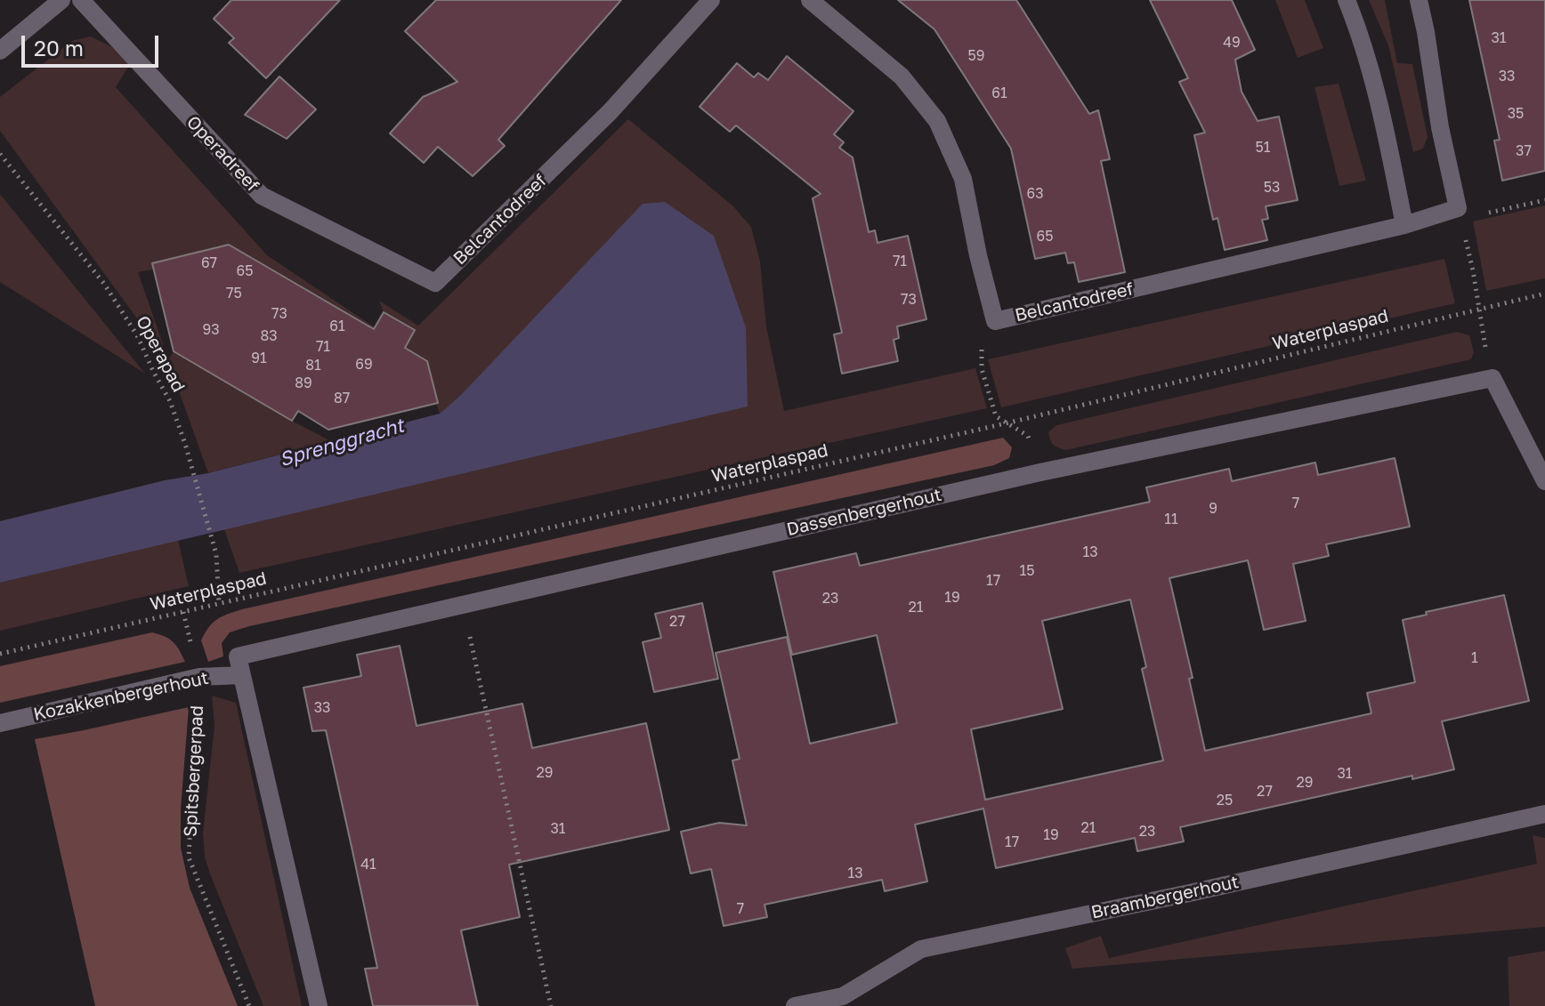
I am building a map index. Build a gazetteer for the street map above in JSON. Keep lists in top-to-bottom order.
{
  "streets": {
    "street": [
      "Operadreef",
      "Belcantodreef",
      "Dassenbergerhout",
      "Kozakkenbergerhout",
      "Braambergerhout"
    ],
    "path": ["Waterplaspad", "Operapad", "Spitsbergerpad"]
  },
  "crossings": [
    ["Operadreef", "Belcantodreef"],
    ["Waterplaspad", "Operapad"],
    ["Waterplaspad", "Spitsbergerpad"],
    ["Dassenbergerhout", "Kozakkenbergerhout"],
    ["Kozakkenbergerhout", "Spitsbergerpad"]
  ],
  "water": ["Sprenggracht"],
  "house_numbers": [
    "31",
    "49",
    "59",
    "33",
    "61",
    "35",
    "51",
    "37",
    "53",
    "63",
    "65",
    "71",
    "67",
    "65",
    "75",
    "73",
    "73",
    "61",
    "93",
    "83",
    "71",
    "91",
    "69",
    "81",
    "89",
    "87",
    "7",
    "9",
    "11",
    "13",
    "15",
    "17",
    "19",
    "23",
    "21",
    "27",
    "1",
    "33",
    "29",
    "31",
    "29",
    "27",
    "25",
    "21",
    "31",
    "23",
    "19",
    "17",
    "41",
    "13",
    "7"
  ],
  "scale_bar": "20 m"
}
